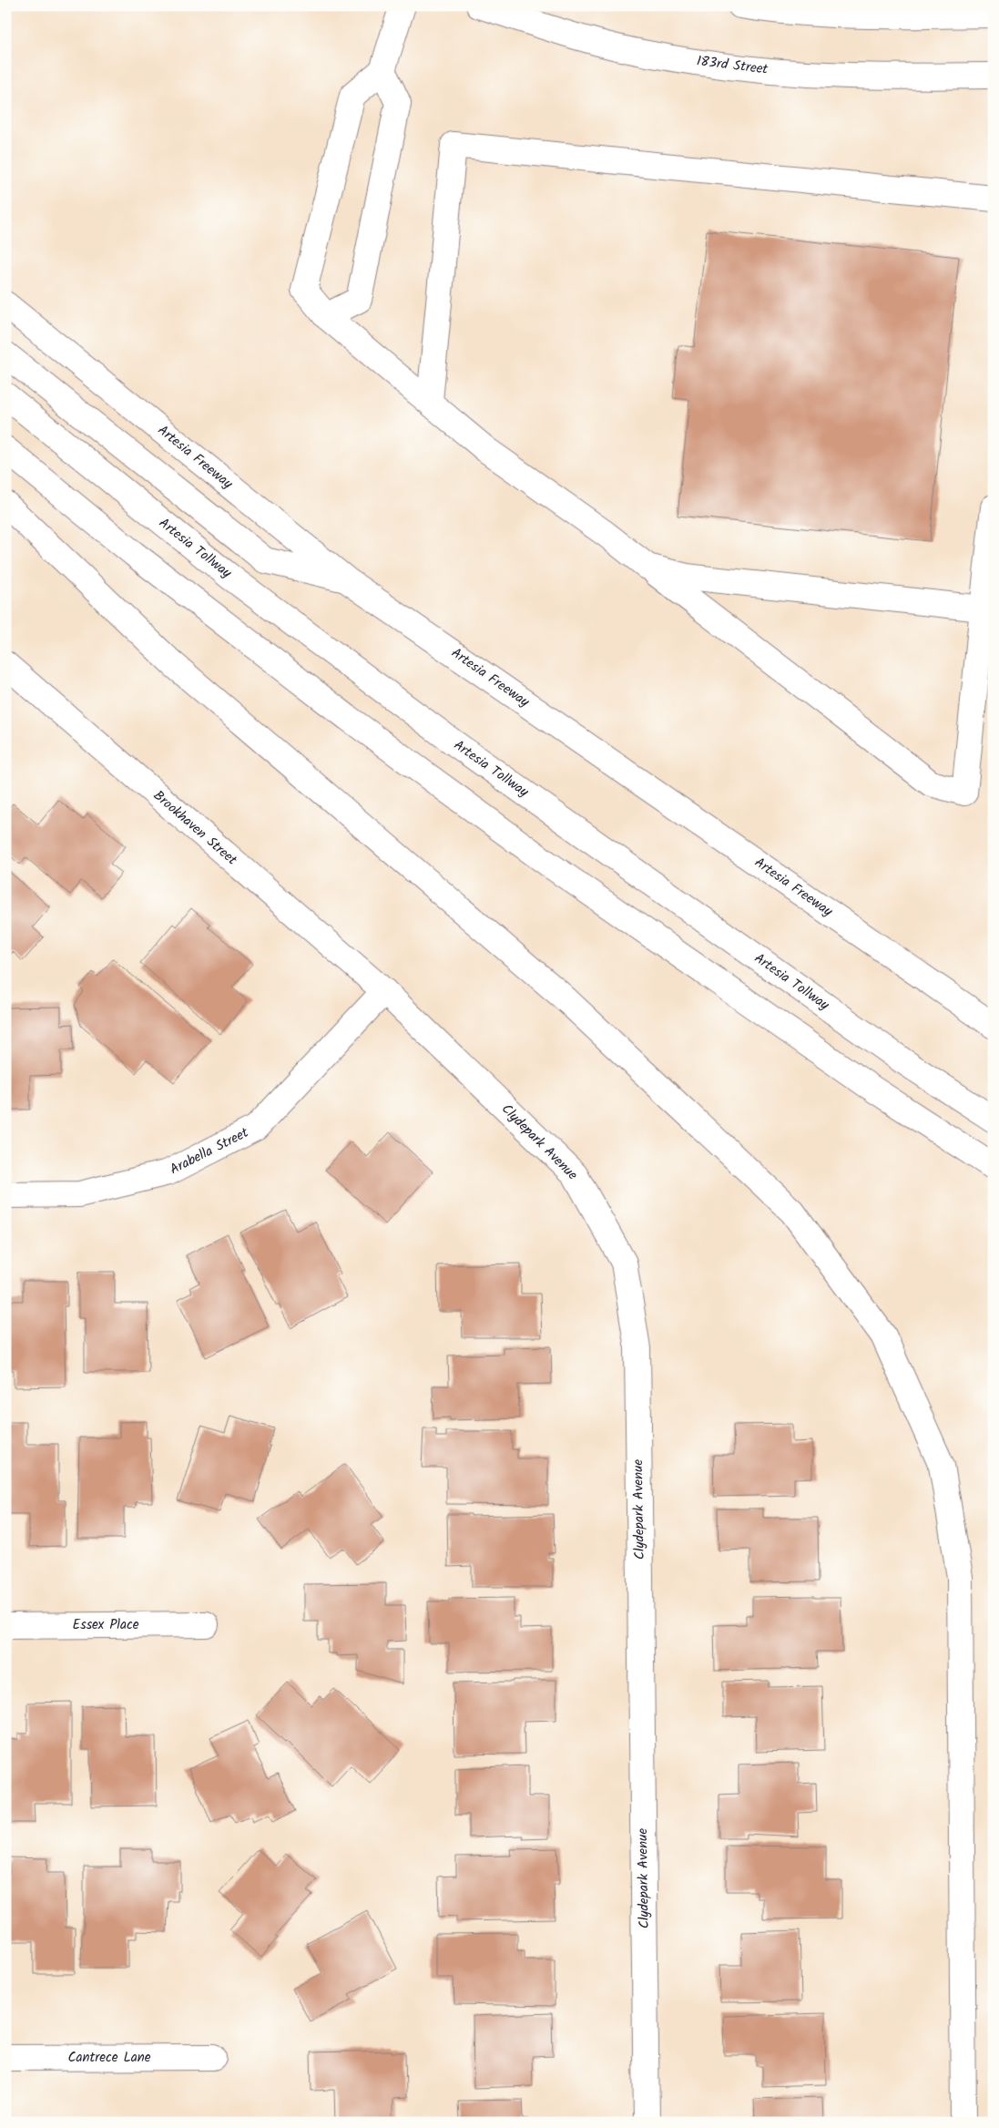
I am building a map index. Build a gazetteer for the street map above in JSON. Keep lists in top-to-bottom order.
{
  "streets": {
    "main road": [
      "183rd Street",
      "Artesia Freeway",
      "Artesia Tollway",
      "Brookhaven Street",
      "Clydepark Avenue",
      "Arabella Street",
      "Essex Place",
      "Cantrece Lane"
    ]
  },
  "crossings": [
    ["Brookhaven Street", "Clydepark Avenue"],
    ["Brookhaven Street", "Arabella Street"],
    ["Clydepark Avenue", "Arabella Street"]
  ]
}
